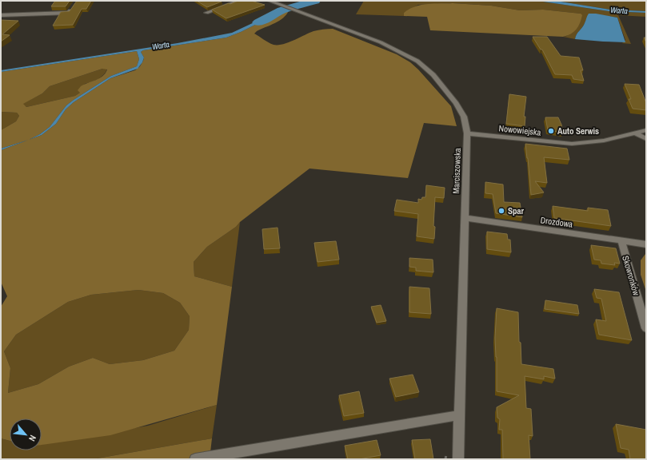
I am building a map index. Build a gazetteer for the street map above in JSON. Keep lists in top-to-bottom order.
{
  "streets": {
    "street": [
      "Nowowiejska",
      "Marciszowska",
      "Drozdowa",
      "Skowronków"
    ]
  },
  "crossings": [
    ["Nowowiejska", "Marciszowska"],
    ["Marciszowska", "Drozdowa"],
    ["Drozdowa", "Skowronków"]
  ],
  "water": ["Warta"],
  "places": ["Auto Serwis", "Spar"],
  "north": "bottom right"
}
